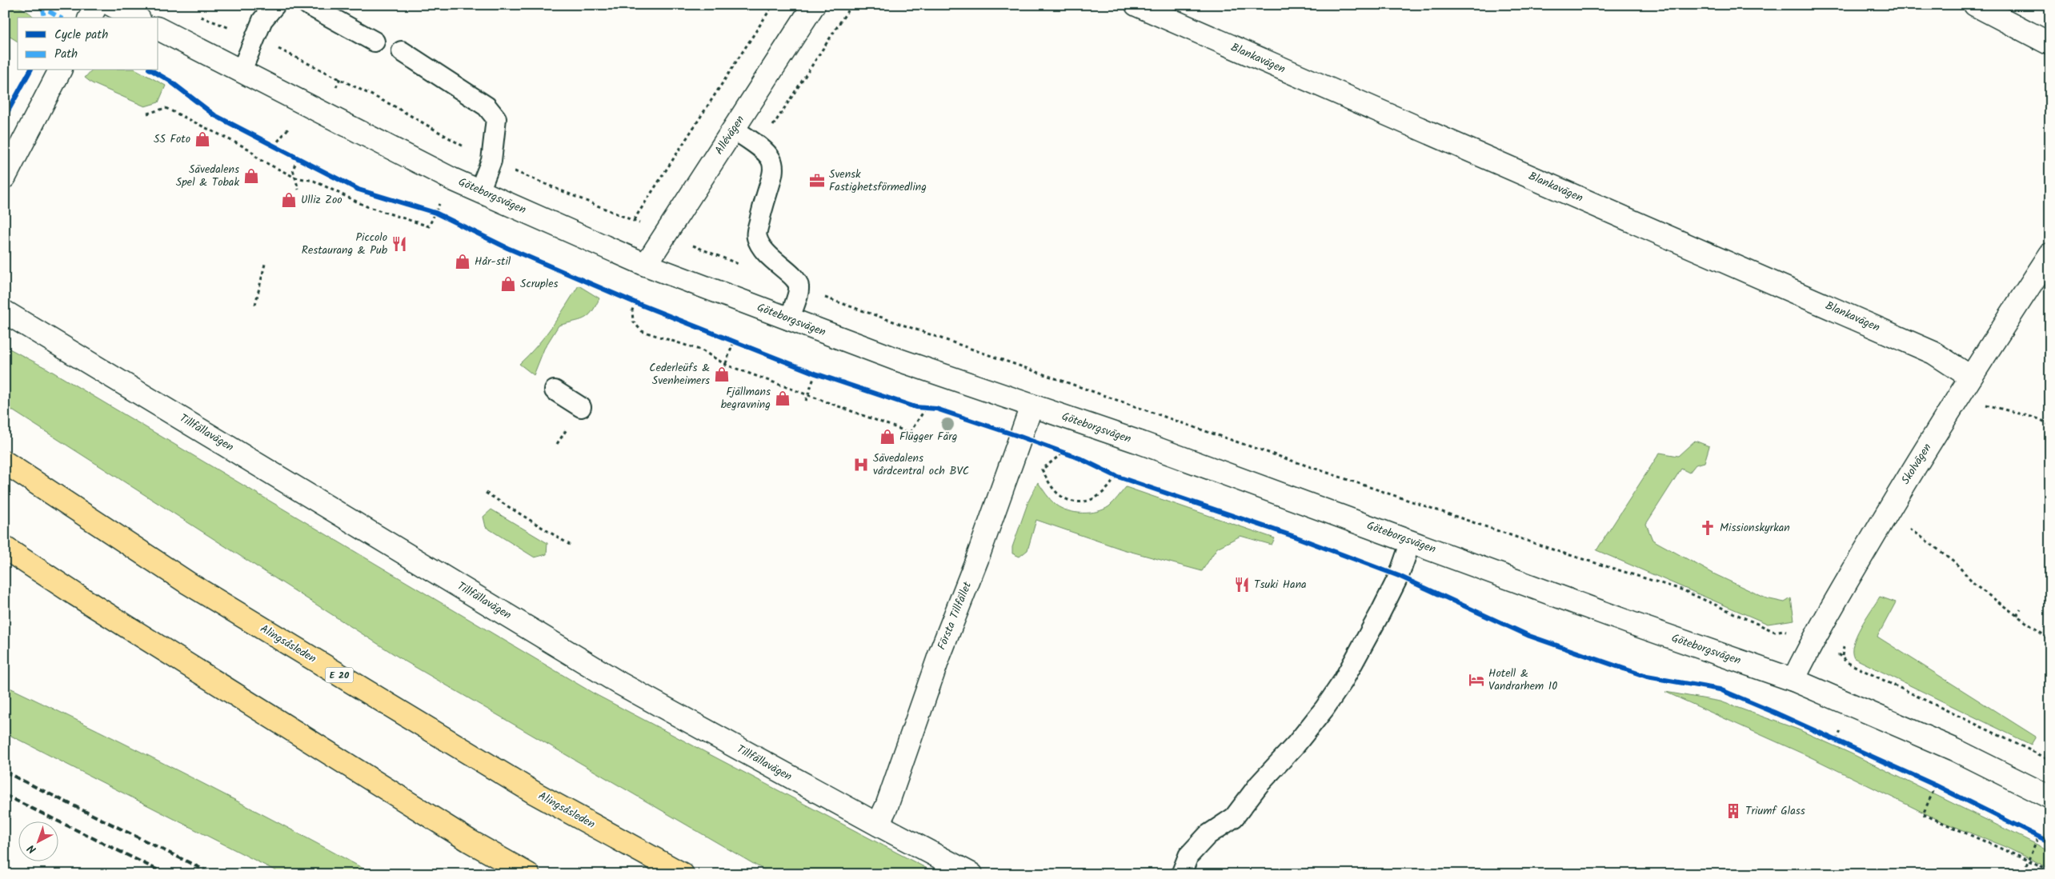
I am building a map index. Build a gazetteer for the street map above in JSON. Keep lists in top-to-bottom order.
{
  "streets": {
    "highway": ["Alingsåsleden", "E 20"],
    "street": [
      "Blankavägen",
      "Allévägen",
      "Göteborgsvägen",
      "Tillfällavägen",
      "Skolvägen",
      "Första Tillfället"
    ]
  },
  "crossings": [
    ["Blankavägen", "Skolvägen"],
    ["Allévägen", "Göteborgsvägen"],
    ["Göteborgsvägen", "Skolvägen"],
    ["Göteborgsvägen", "Första Tillfället"],
    ["Tillfällavägen", "Första Tillfället"]
  ],
  "places": {
    "shop": [
      "SS Foto",
      "Sävedalens Spel & Tobak",
      "Ulliz Zoo",
      "Hår-stil",
      "Scruples",
      "Cederleüfs & Svenheimers",
      "Fjällmans begravning",
      "Flügger Färg"
    ],
    "office": ["Svensk Fastighetsförmedling"],
    "restaurant": ["Piccolo Restaurang & Pub", "Tsuki Hana"],
    "hospital": ["Sävedalens vårdcentral och BVC"],
    "church": ["Missionskyrkan"],
    "hotel": ["Hotell & Vandrarhem 10"],
    "building": ["Triumf Glass"]
  },
  "legend": ["Cycle path", "Path"],
  "north": "bottom left"
}
